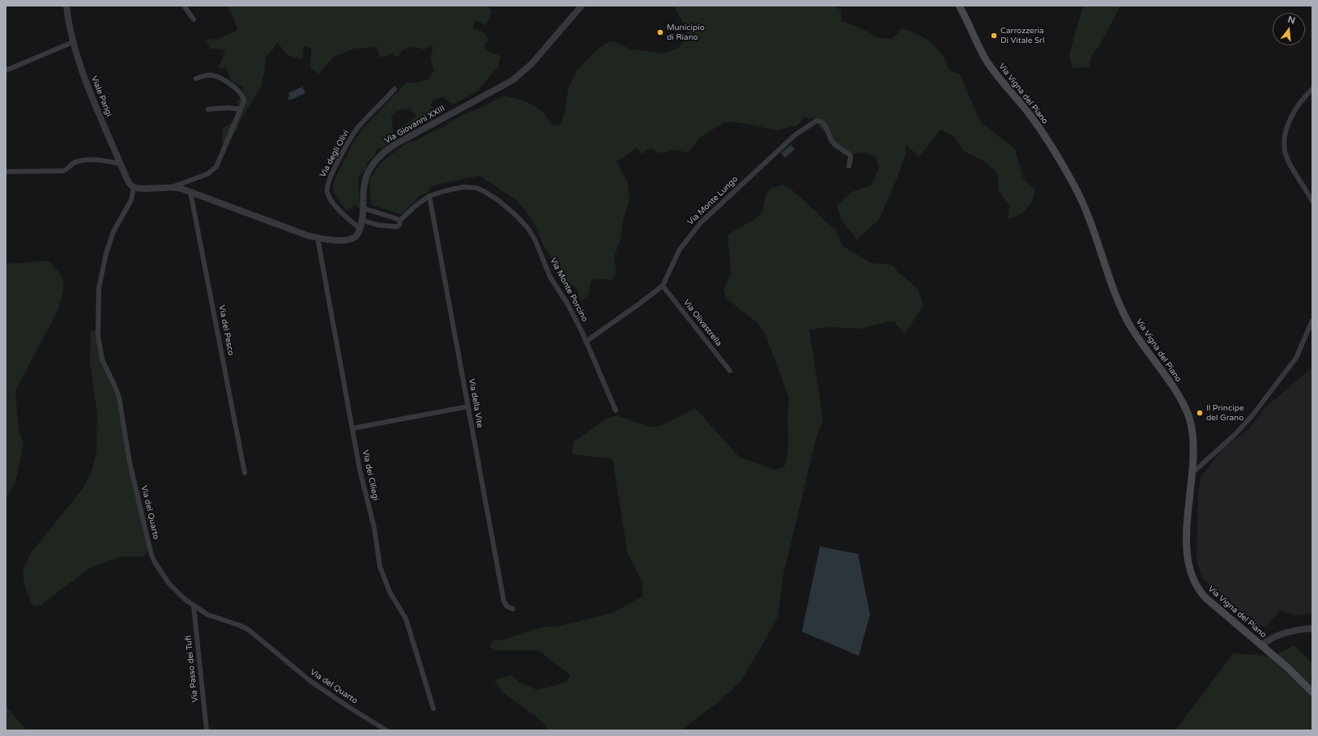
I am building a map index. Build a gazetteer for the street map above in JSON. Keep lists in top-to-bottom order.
{
  "streets": {
    "main road": ["Via Vigna del Piano"],
    "street": [
      "Viale Parigi",
      "Via Giovanni XXIII",
      "Via degli Olivi",
      "Via Monte Lungo",
      "Via Monte Porcino",
      "Via Olivastrella",
      "Via del Pesco",
      "Via della Vite",
      "Via dei Ciliegi",
      "Via del Quarto",
      "Via Passo dei Tufi"
    ]
  },
  "crossings": [
    ["Viale Parigi", "Via Giovanni XXIII"],
    ["Viale Parigi", "Via del Quarto"],
    ["Via Giovanni XXIII", "Via degli Olivi"],
    ["Via Giovanni XXIII", "Via Monte Porcino"],
    ["Via Giovanni XXIII", "Via del Pesco"],
    ["Via Giovanni XXIII", "Via dei Ciliegi"],
    ["Via Giovanni XXIII", "Via del Quarto"],
    ["Via Monte Lungo", "Via Monte Porcino"],
    ["Via Monte Lungo", "Via Olivastrella"],
    ["Via Monte Porcino", "Via della Vite"],
    ["Via del Quarto", "Via Passo dei Tufi"]
  ],
  "places": ["Municipio di Riano", "Carrozzeria Di Vitale Srl", "Il Principe del Grano"],
  "north": "top"
}
